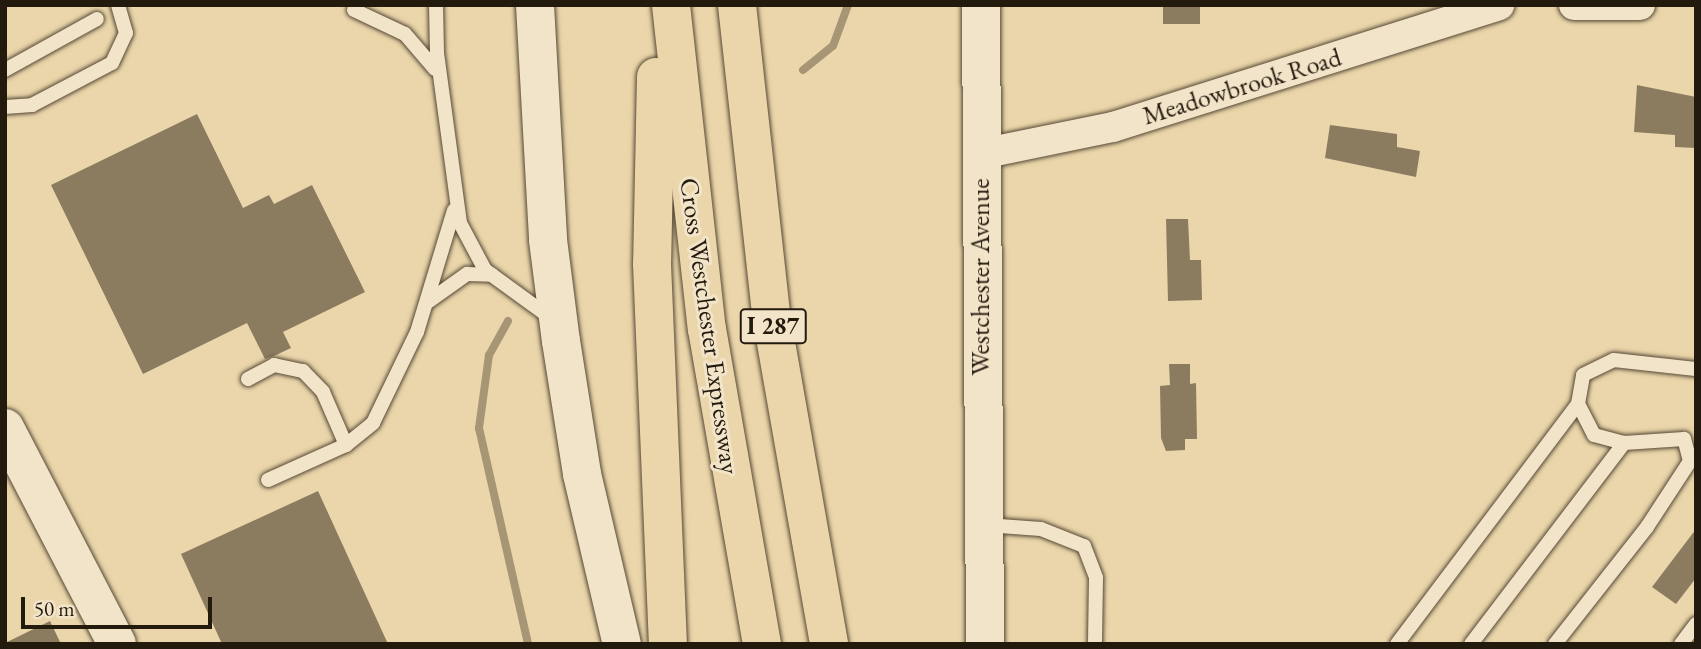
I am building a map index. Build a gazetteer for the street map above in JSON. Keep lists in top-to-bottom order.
{
  "streets": {
    "highway": ["Cross Westchester Expressway", "I 287"],
    "main road": ["Westchester Avenue"],
    "street": ["Meadowbrook Road"]
  },
  "crossings": [
    ["Meadowbrook Road", "Westchester Avenue"]
  ],
  "scale_bar": "50 m"
}
